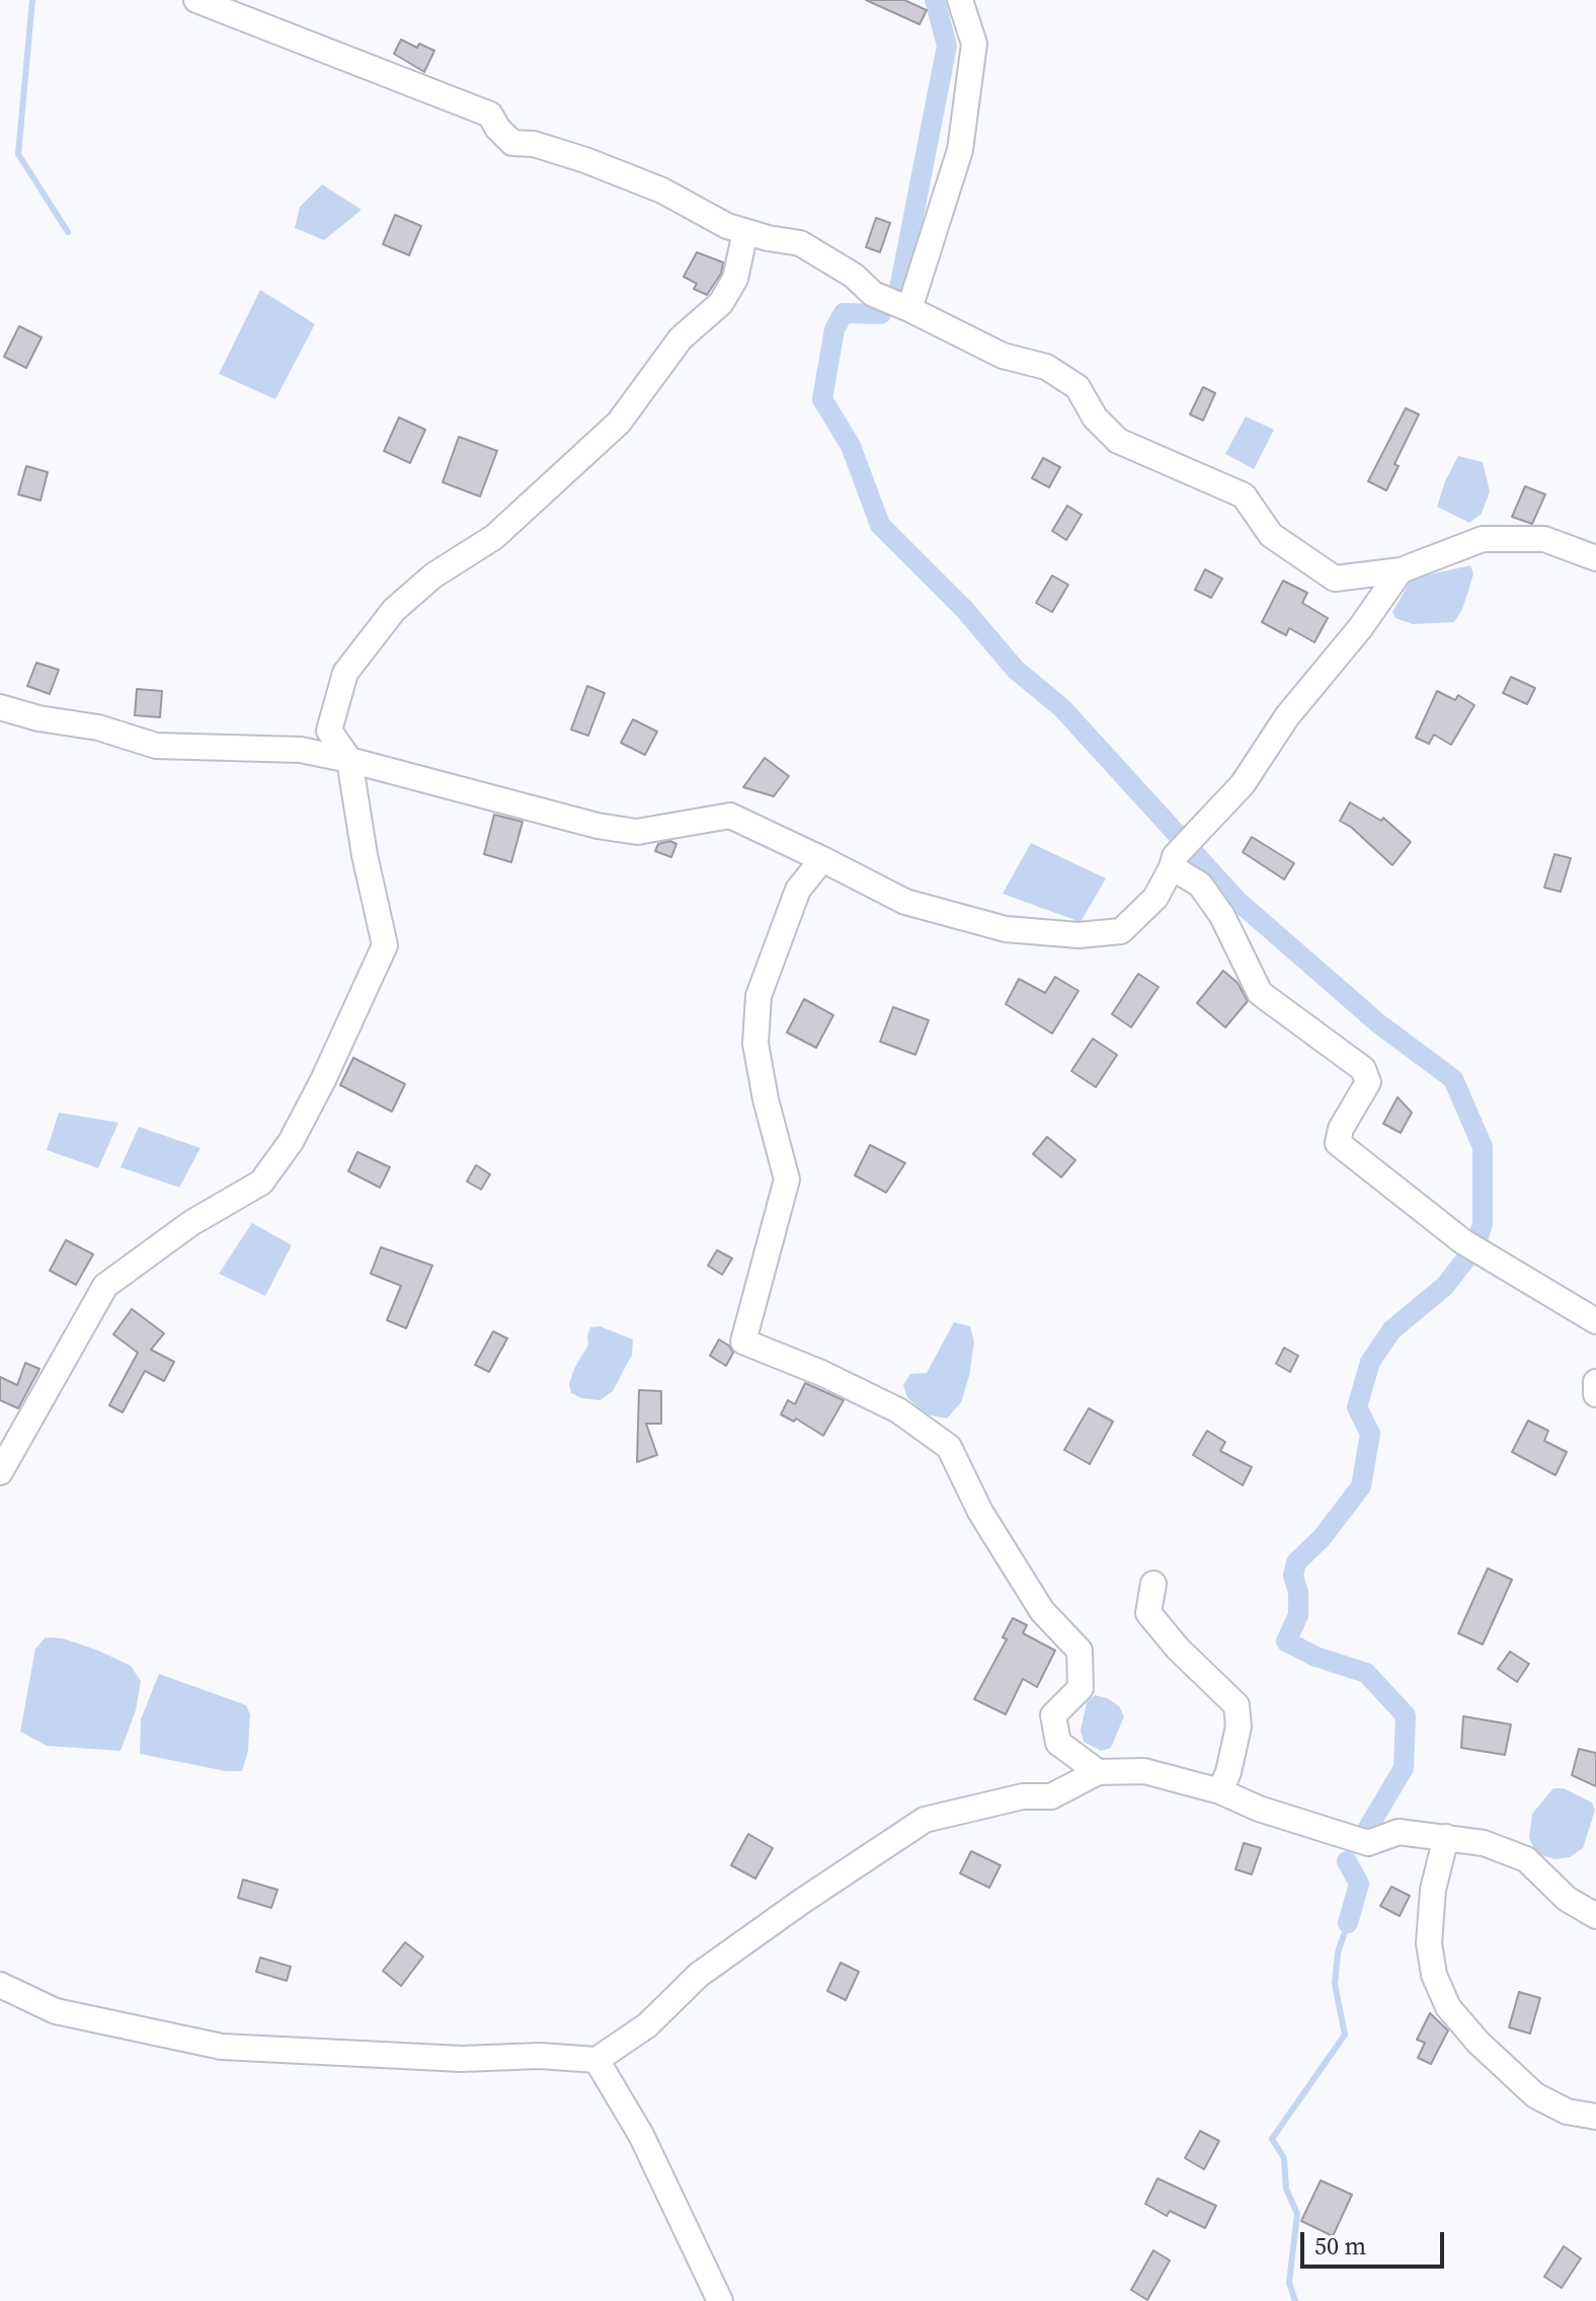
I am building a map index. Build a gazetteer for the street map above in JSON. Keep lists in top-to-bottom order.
{
  "scale_bar": "50 m"
}
